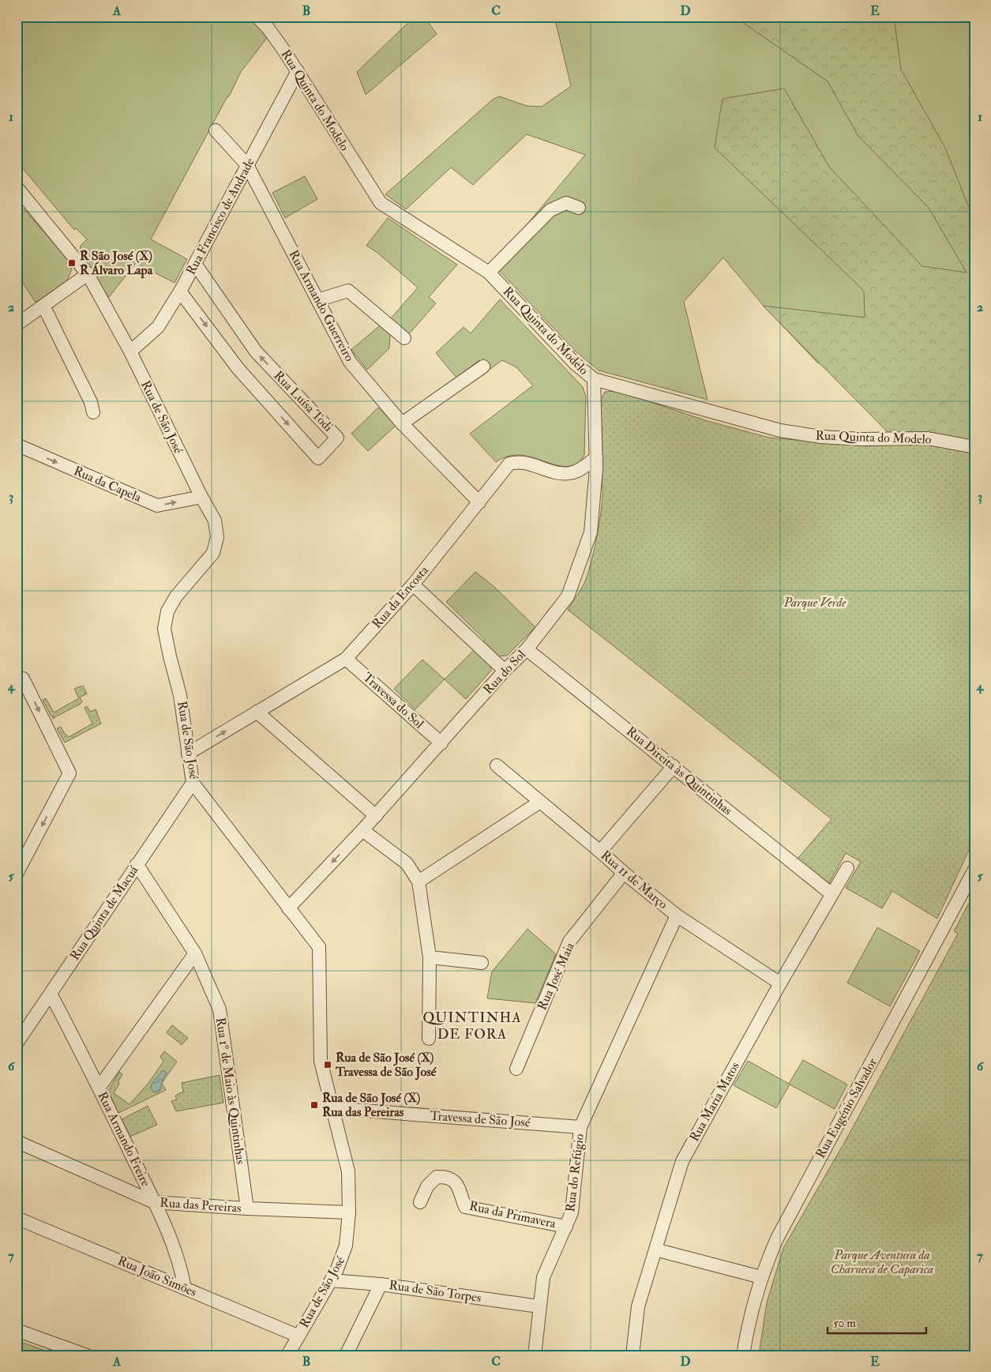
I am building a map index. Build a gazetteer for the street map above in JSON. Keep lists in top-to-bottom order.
{
  "streets": {
    "street": [
      "Rua Quinta do Modelo",
      "Rua Francisco de Andrade",
      "Rua Armando Guerreiro",
      "Rua Luísa Todi",
      "Rua de São José",
      "Rua da Capela",
      "Rua da Encosta",
      "Rua do Sol",
      "Travessa do Sol",
      "Rua Direita às Quintinhas",
      "Rua 11 de Março",
      "Rua Quinta de Macuá",
      "Rua José Maia",
      "Rua 1º de Maio às Quintinhas",
      "Rua Maria Matos",
      "Rua Eugénio Salvador",
      "Travessa de São José",
      "Rua Armando Freire",
      "Rua do Refúgio",
      "Rua das Pereiras",
      "Rua da Primavera",
      "Rua João Simões",
      "Rua de São Torpes"
    ]
  },
  "crossings": [
    ["Rua Quinta do Modelo", "Rua Francisco de Andrade"],
    ["Rua Quinta do Modelo", "Rua do Sol"],
    ["Rua Francisco de Andrade", "Rua Armando Guerreiro"],
    ["Rua Francisco de Andrade", "Rua Luísa Todi"],
    ["Rua Francisco de Andrade", "Rua de São José"],
    ["Rua Armando Guerreiro", "Rua da Encosta"],
    ["Rua de São José", "Rua da Capela"],
    ["Rua de São José", "Rua da Encosta"],
    ["Rua de São José", "Rua do Sol"],
    ["Rua de São José", "Rua Quinta de Macuá"],
    ["Rua de São José", "Travessa de São José"],
    ["Rua de São José", "Rua das Pereiras"],
    ["Rua de São José", "Rua João Simões"],
    ["Rua de São José", "Rua de São Torpes"],
    ["Rua da Encosta", "Rua do Sol"],
    ["Rua da Encosta", "Travessa do Sol"],
    ["Rua do Sol", "Travessa do Sol"],
    ["Rua do Sol", "Rua Direita às Quintinhas"],
    ["Rua Direita às Quintinhas", "Rua Maria Matos"],
    ["Rua 11 de Março", "Rua José Maia"],
    ["Rua 11 de Março", "Rua Maria Matos"],
    ["Rua 11 de Março", "Rua do Refúgio"],
    ["Rua Quinta de Macuá", "Rua 1º de Maio às Quintinhas"],
    ["Rua Quinta de Macuá", "Rua Armando Freire"],
    ["Rua 1º de Maio às Quintinhas", "Rua das Pereiras"],
    ["Travessa de São José", "Rua do Refúgio"],
    ["Rua Armando Freire", "Rua das Pereiras"],
    ["Rua Armando Freire", "Rua João Simões"],
    ["Rua do Refúgio", "Rua da Primavera"],
    ["Rua do Refúgio", "Rua de São Torpes"]
  ],
  "one_way": ["Rua da Capela"],
  "districts": ["QUINTINHA DE FORA"],
  "parks": ["Parque Verde", "Parque Aventura da Charneca de Caparica"],
  "places": {
    "transit": ["R São José (X) R Álvaro Lapa", "Rua de São José (X) Travessa de São José", "Rua de São José (X) Rua das Pereiras"]
  },
  "scale_bar": "50 m",
  "grid": {
    "columns": [
      "A",
      "B",
      "C",
      "D",
      "E"
    ],
    "rows": [
      "1",
      "2",
      "3",
      "4",
      "5",
      "6",
      "7"
    ]
  }
}
